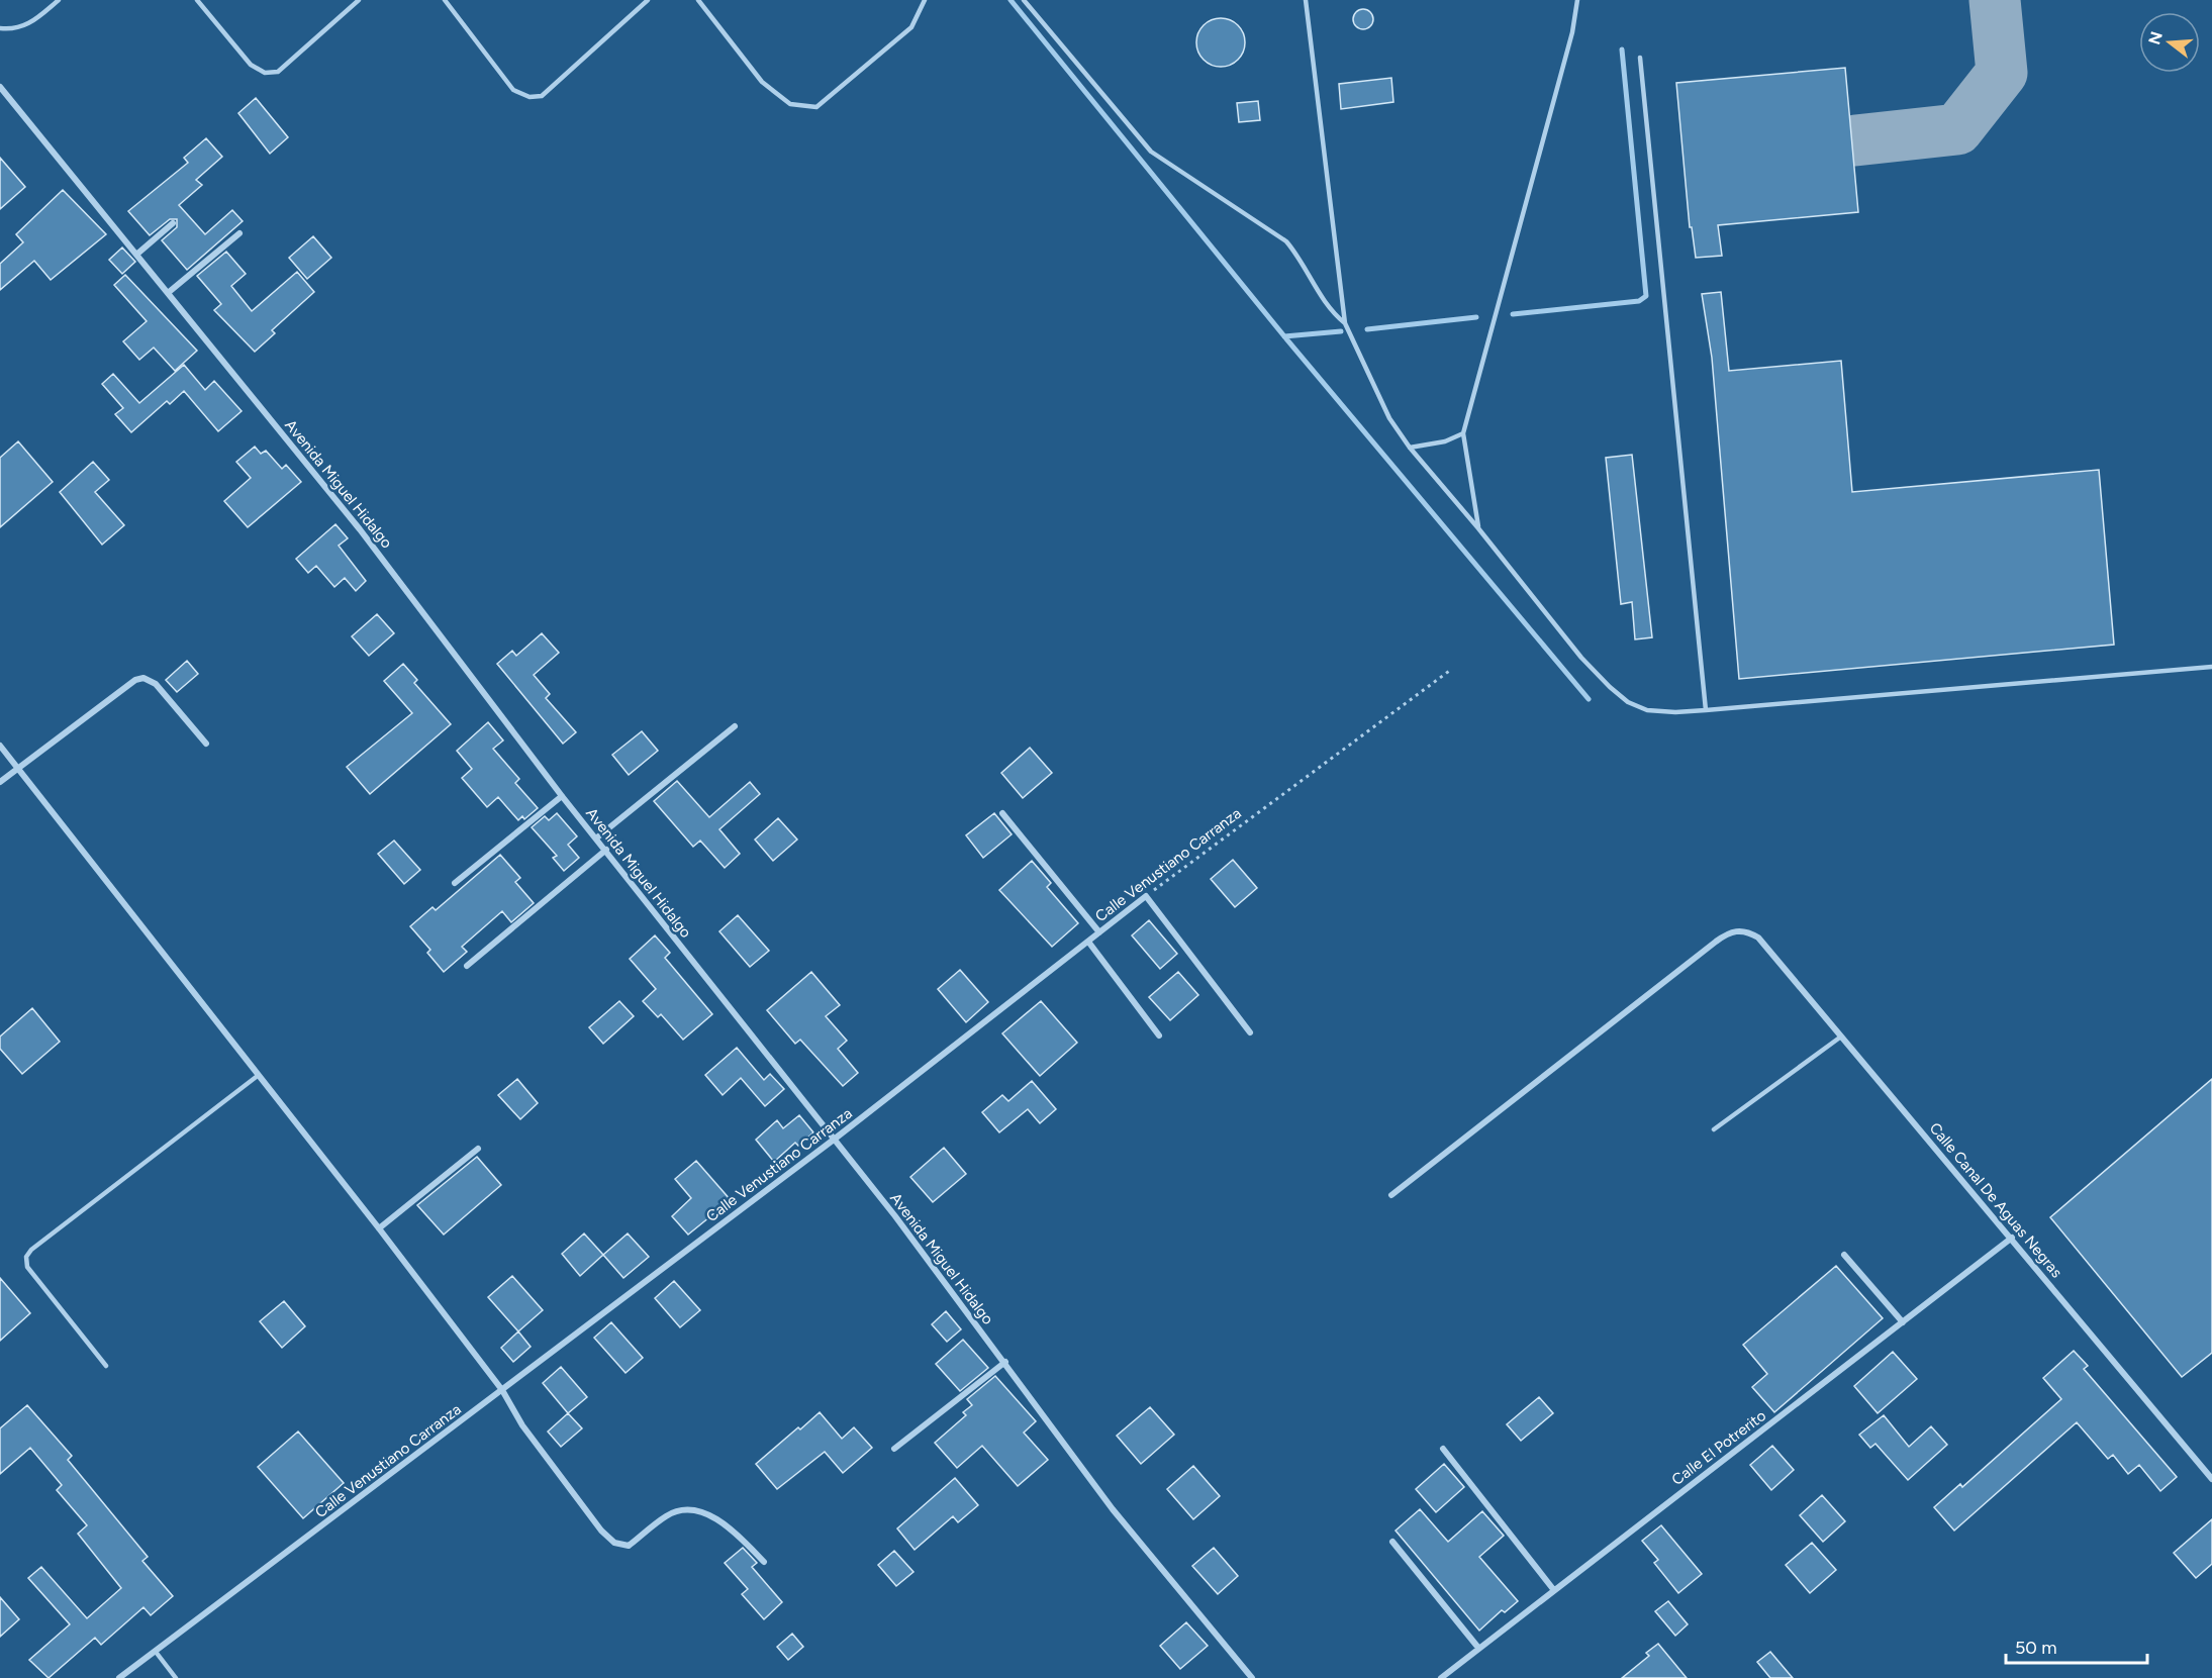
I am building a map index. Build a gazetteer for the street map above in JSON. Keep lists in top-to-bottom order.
{
  "streets": {
    "street": [
      "Avenida Miguel Hidalgo",
      "Calle Venustiano Carranza",
      "Calle Canal De Aguas Negras",
      "Calle El Potrerito"
    ]
  },
  "crossings": [
    ["Avenida Miguel Hidalgo", "Calle Venustiano Carranza"],
    ["Calle Canal De Aguas Negras", "Calle El Potrerito"]
  ],
  "scale_bar": "50 m",
  "north": "left"
}
